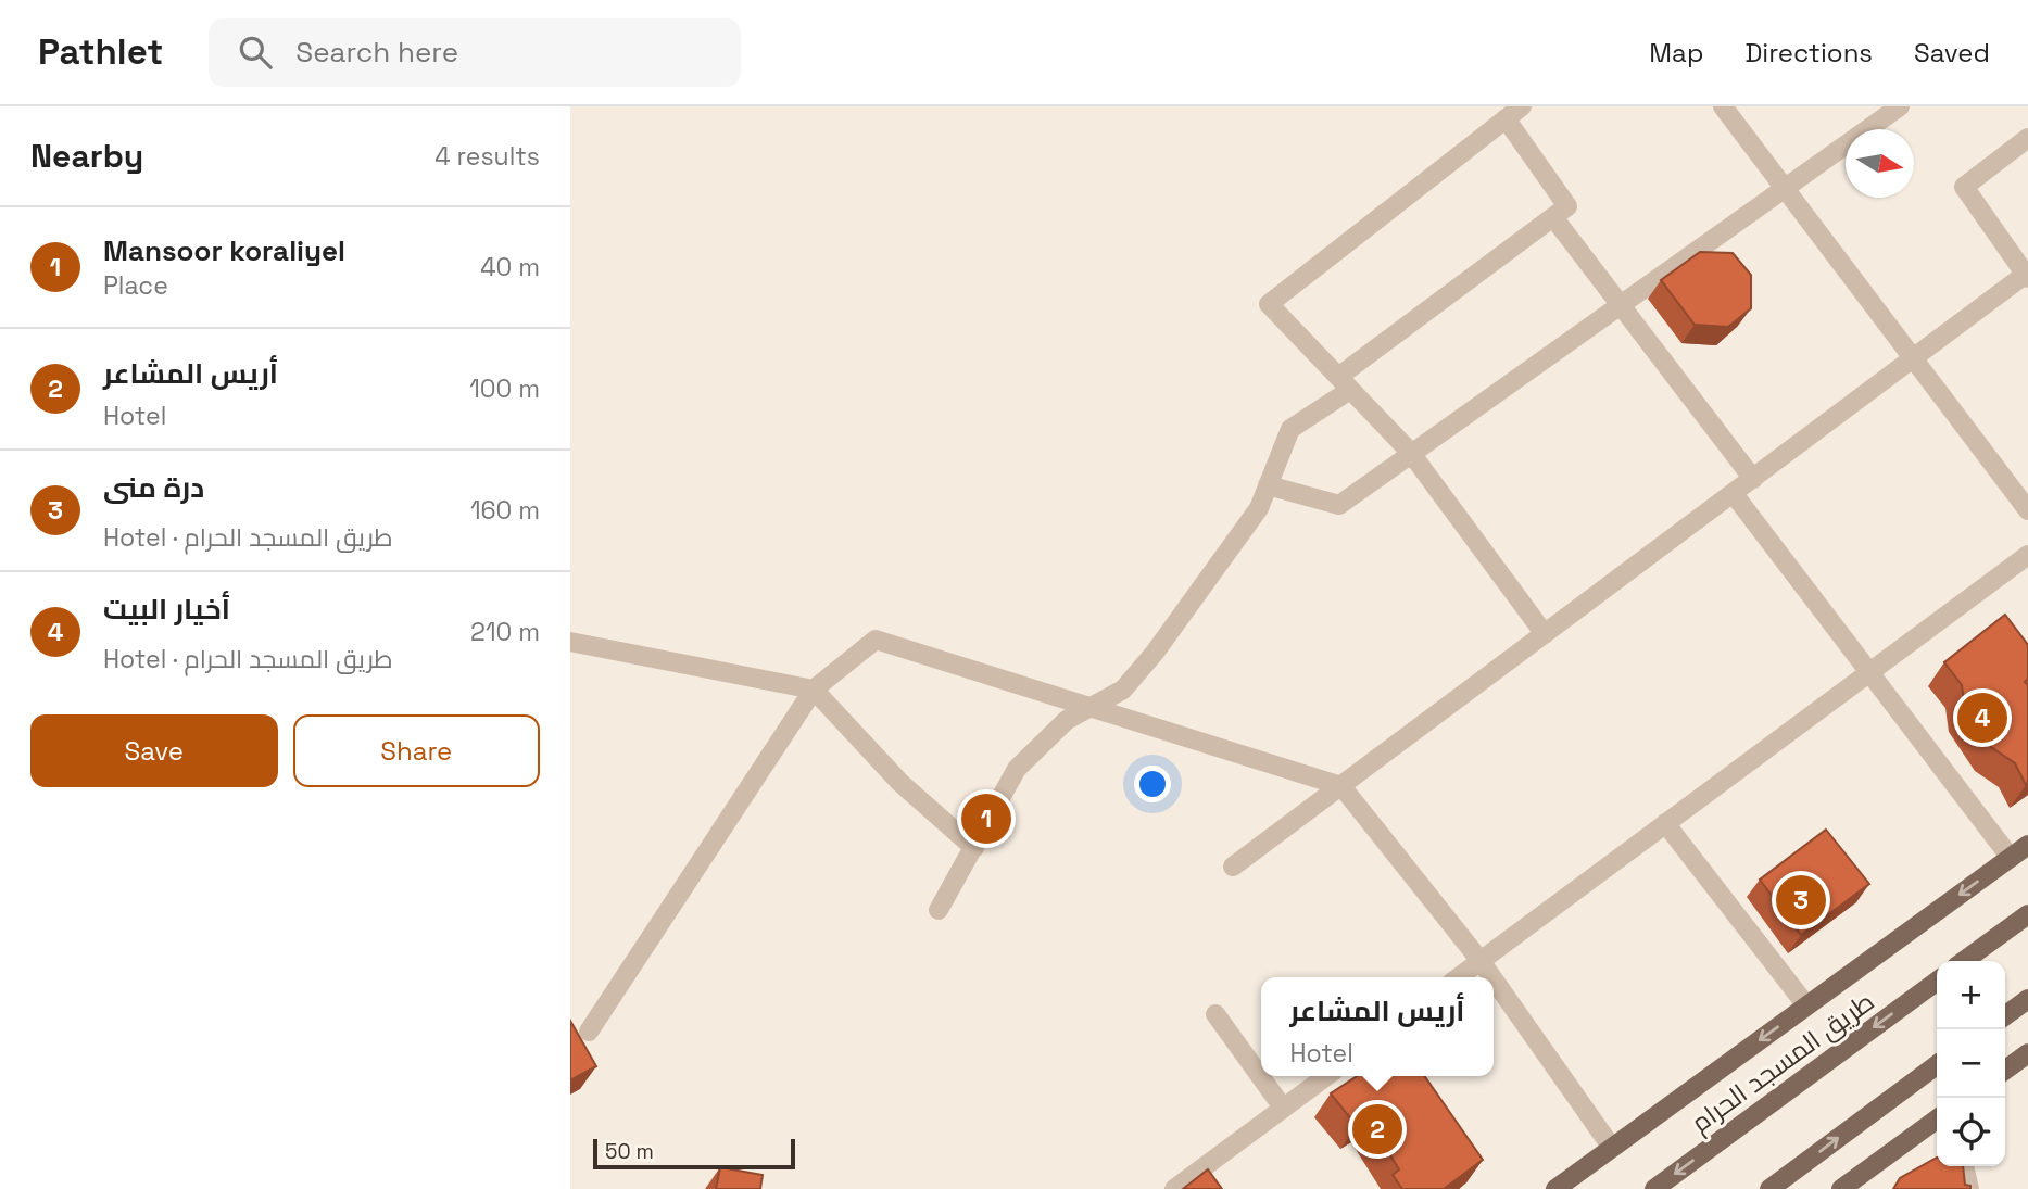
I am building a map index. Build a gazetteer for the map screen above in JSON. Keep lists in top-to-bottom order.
{
  "streets": {
    "main road": ["طريق المسجد الحرام"]
  },
  "scale_bar": "50 m",
  "north": "right",
  "page": {
    "header": "Pathlet",
    "search": "Search here",
    "nav": ["Map", "Directions", "Saved"],
    "heading": ["Nearby", "4 results"],
    "list": [
      {
        "mark": "1",
        "name": "Mansoor koraliyel",
        "note": "Place",
        "value": "40 m"
      },
      {
        "mark": "2",
        "name": "أريس المشاعر",
        "note": "Hotel",
        "value": "100 m"
      },
      {
        "mark": "3",
        "name": "درة منى",
        "note": "Hotel · طريق المسجد الحرام",
        "value": "160 m"
      },
      {
        "mark": "4",
        "name": "أخيار البيت",
        "note": "Hotel · طريق المسجد الحرام",
        "value": "210 m"
      }
    ],
    "pins": [
      "4",
      "1",
      "3",
      "2"
    ],
    "buttons": ["Save", "Share"],
    "map_buttons": ["+", "−"],
    "popup": ["أريس المشاعر", "Hotel"],
    "scale": "50 m"
  }
}
